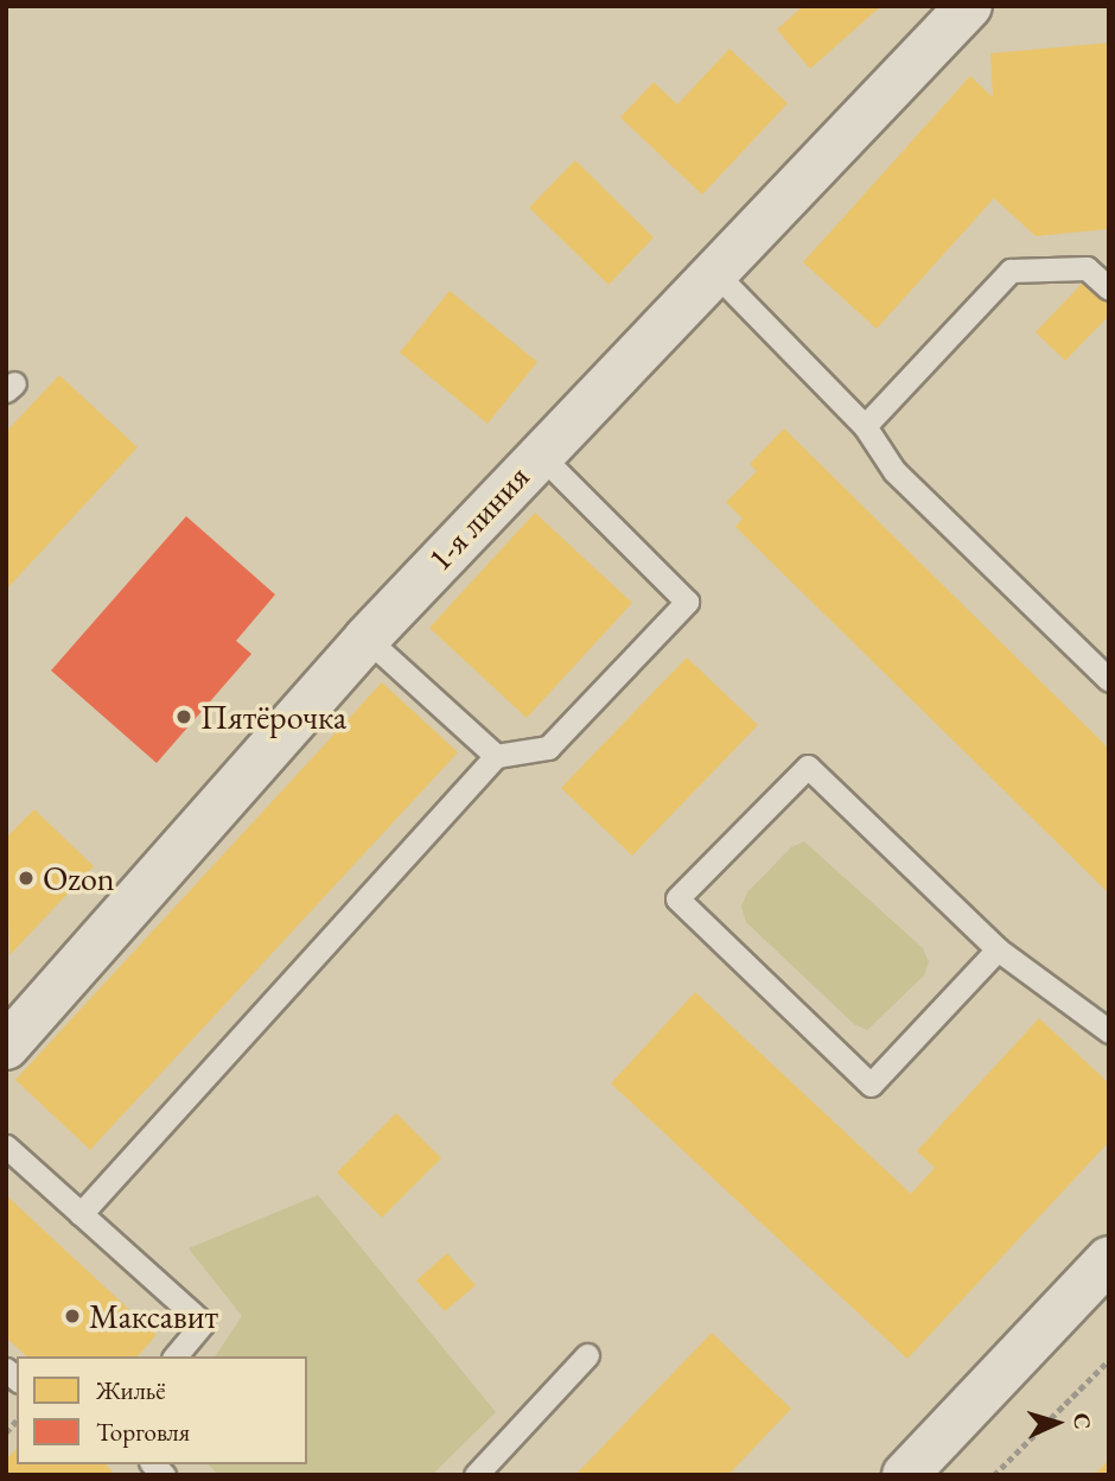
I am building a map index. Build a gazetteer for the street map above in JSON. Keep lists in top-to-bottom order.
{
  "streets": {
    "street": ["1-я линия"]
  },
  "places": ["Пятёрочка", "Ozon", "Максавит"],
  "legend": ["Жильё", "Торговля"],
  "north": "right"
}
